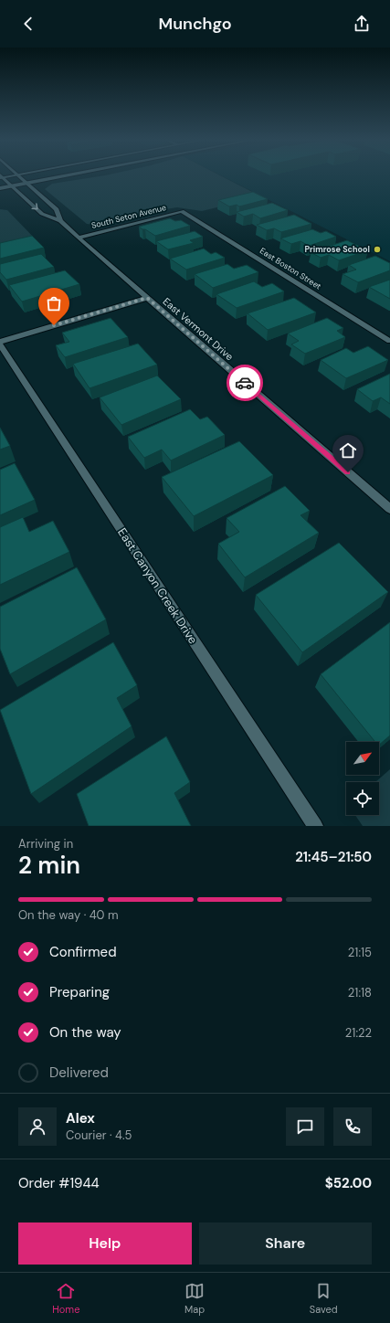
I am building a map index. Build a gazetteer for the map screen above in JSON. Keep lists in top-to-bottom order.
{
  "streets": {
    "street": [
      "South Seton Avenue",
      "East Boston Street",
      "East Vermont Drive",
      "East Canyon Creek Drive"
    ]
  },
  "crossings": [
    ["South Seton Avenue", "East Boston Street"],
    ["South Seton Avenue", "East Vermont Drive"]
  ],
  "places": ["Primrose School"],
  "north": "top right",
  "page": {
    "header": "Munchgo",
    "heading": ["2 min", "Arriving in", "21:45–21:50"],
    "panel": [
      "Alex",
      "Courier · 4.5",
      "Order #1944",
      "$52.00"
    ],
    "bar": "On the way · 40 m",
    "list": [
      ["Confirmed", "21:15"],
      ["Preparing", "21:18"],
      ["On the way", "21:22"],
      "Delivered"
    ],
    "buttons": ["Help", "Share"],
    "tabs": ["Home", "Map", "Saved"]
  }
}
